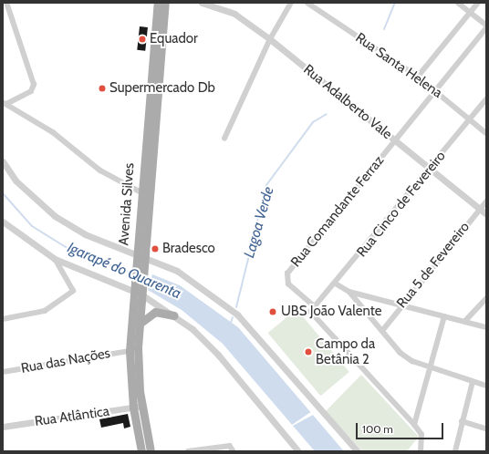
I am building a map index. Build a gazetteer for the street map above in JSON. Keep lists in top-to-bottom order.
{
  "streets": {
    "main road": ["Avenida Silves"],
    "street": [
      "Rua Santa Helena",
      "Rua Adalberto Vale",
      "Rua Cinco de Fevereiro",
      "Rua Comandante Ferraz",
      "Rua 5 de Fevereiro",
      "Rua das Nações",
      "Rua Atlântica"
    ]
  },
  "crossings": [
    ["Rua Santa Helena", "Rua Cinco de Fevereiro"],
    ["Rua Santa Helena", "Rua Comandante Ferraz"],
    ["Rua Adalberto Vale", "Rua Cinco de Fevereiro"],
    ["Rua Adalberto Vale", "Rua Comandante Ferraz"],
    ["Rua Adalberto Vale", "Rua 5 de Fevereiro"],
    ["Avenida Silves", "Rua das Nações"],
    ["Avenida Silves", "Rua Atlântica"],
    ["Rua Cinco de Fevereiro", "Rua Comandante Ferraz"]
  ],
  "water": ["Lagoa Verde", "Igarapé do Quarenta"],
  "places": [
    "Equador",
    "Supermercado Db",
    "Bradesco",
    "UBS João Valente",
    "Campo da Betânia 2"
  ],
  "scale_bar": "100 m"
}
